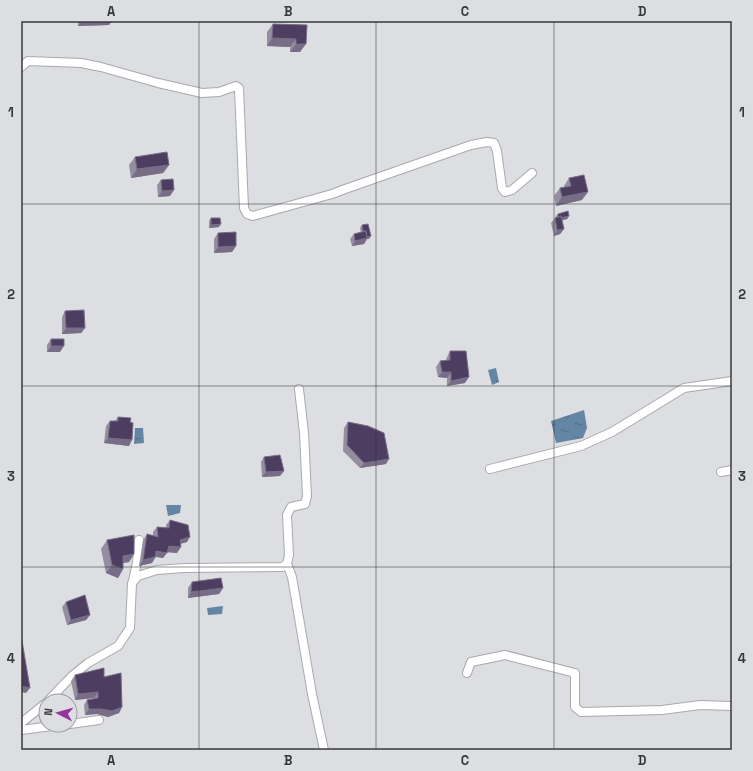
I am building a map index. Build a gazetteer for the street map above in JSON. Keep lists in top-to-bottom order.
{
  "north": "left",
  "grid": {
    "columns": [
      "A",
      "B",
      "C",
      "D"
    ],
    "rows": [
      "1",
      "2",
      "3",
      "4"
    ]
  }
}
